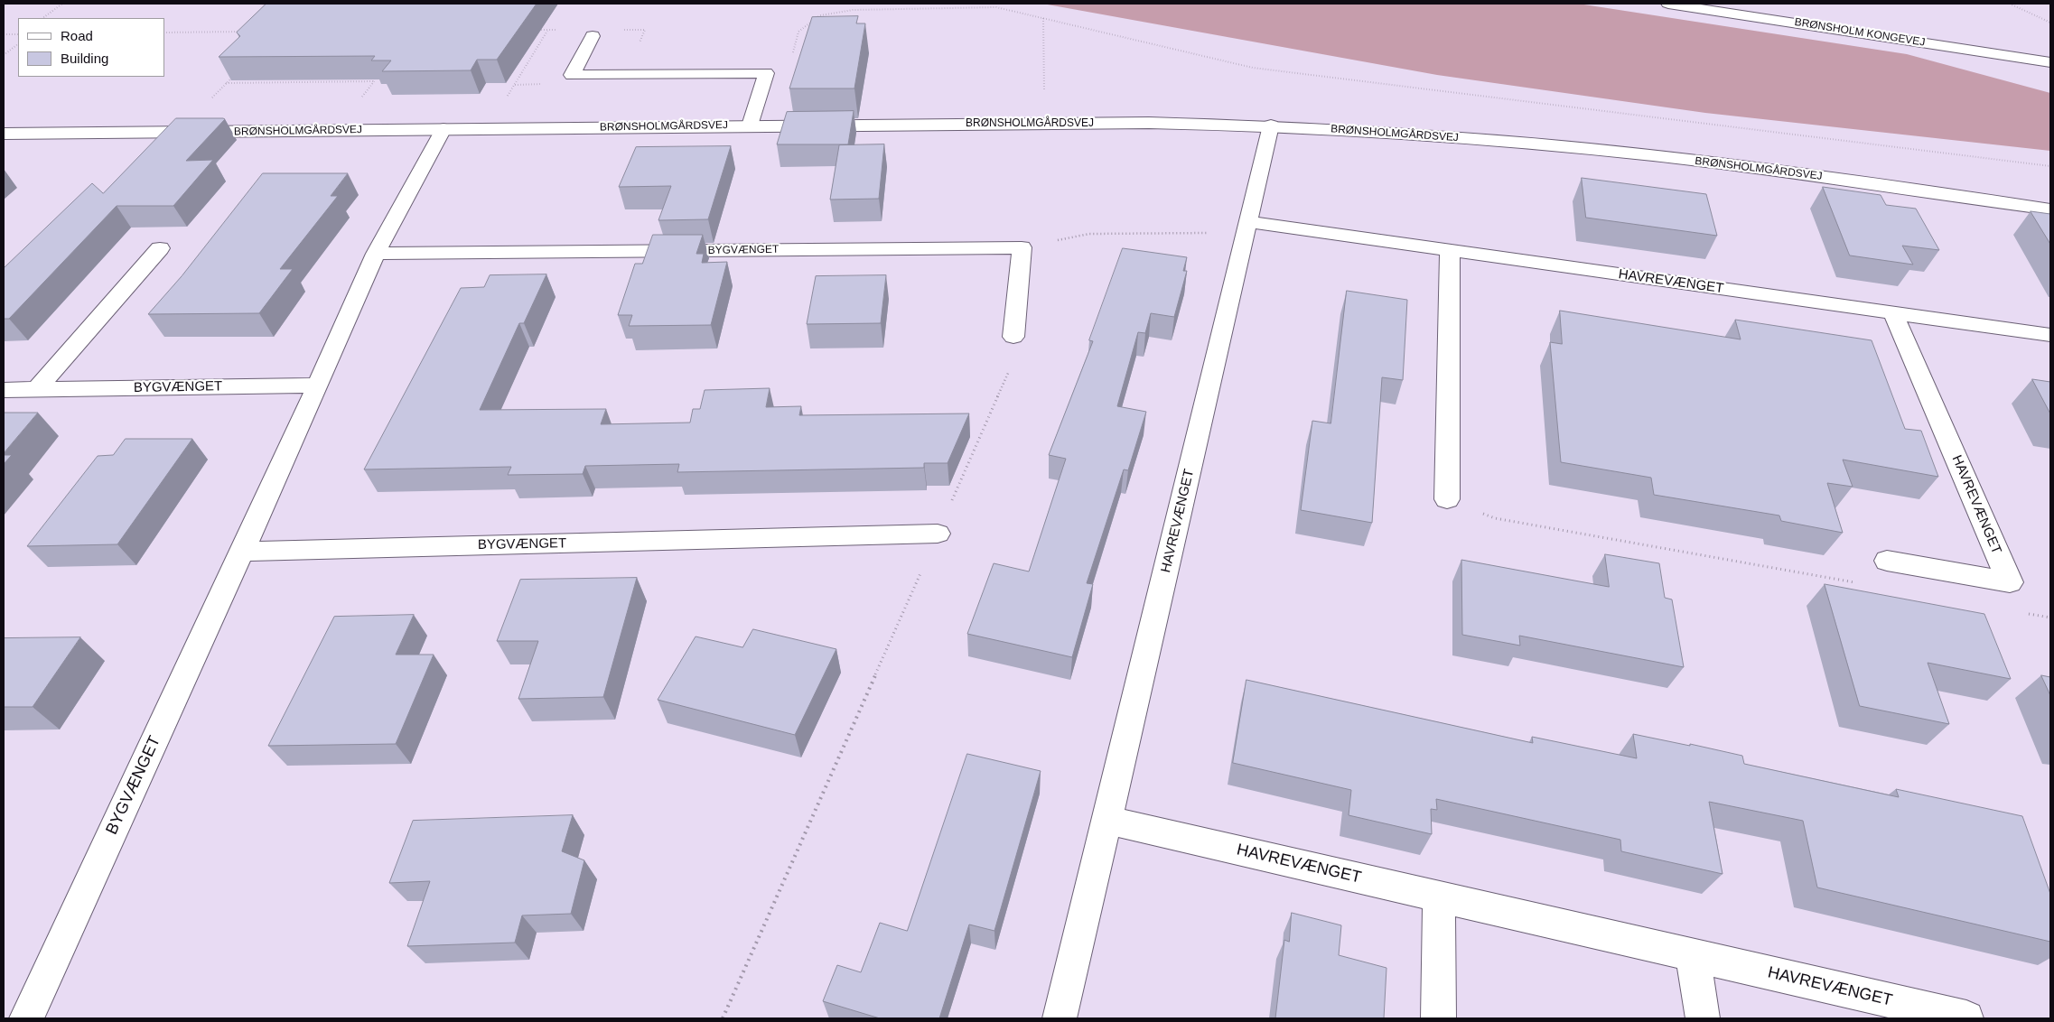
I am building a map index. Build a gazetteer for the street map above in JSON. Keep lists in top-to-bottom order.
{
  "streets": {
    "street": [
      "BRØNSHOLM KONGEVEJ",
      "BRØNSHOLMGÅRDSVEJ",
      "BYGVÆNGET",
      "HAVREVÆNGET"
    ]
  },
  "crossings": [
    ["BRØNSHOLMGÅRDSVEJ", "BYGVÆNGET"],
    ["BRØNSHOLMGÅRDSVEJ", "HAVREVÆNGET"]
  ],
  "legend": ["Road", "Building"]
}
